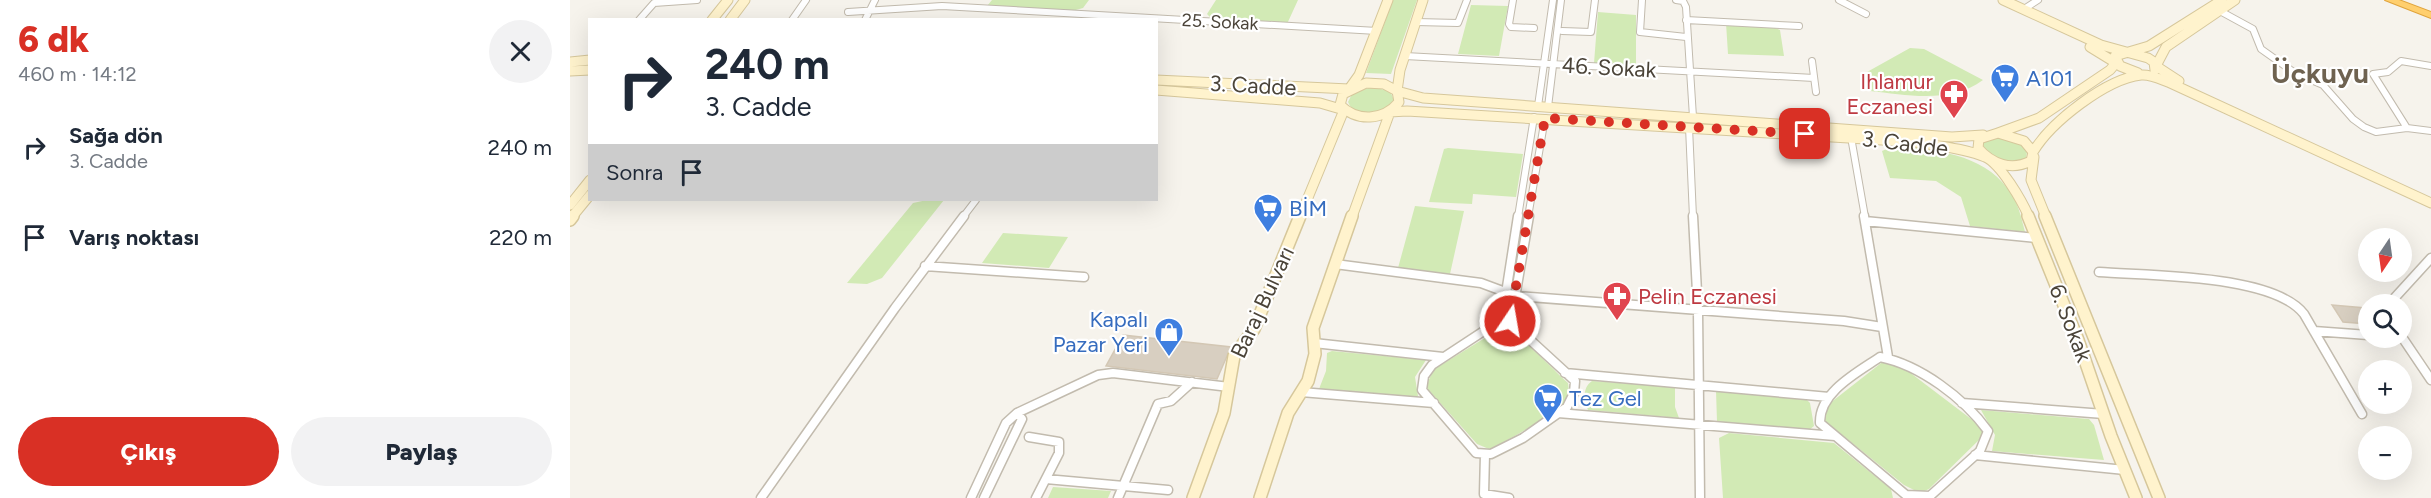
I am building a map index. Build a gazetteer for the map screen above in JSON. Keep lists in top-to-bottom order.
{
  "streets": {
    "main road": ["3. Cadde", "Baraj Bulvarı", "6. Sokak"],
    "street": ["25. Sokak", "46. Sokak"]
  },
  "crossings": [
    ["3. Cadde", "Baraj Bulvarı"],
    ["3. Cadde", "6. Sokak"]
  ],
  "districts": ["Üçkuyu"],
  "places": {
    "supermarket": ["A101", "BİM", "Tez Gel"],
    "pharmacy": ["Ihlamur Eczanesi", "Pelin Eczanesi"],
    "shop": ["Kapalı Pazar Yeri"]
  },
  "north": "bottom",
  "page": {
    "heading": ["6 dk", "460 m · 14:12"],
    "turn": ["240 m", "3. Cadde"],
    "list": [
      {
        "name": "Sağa dön",
        "note": "3. Cadde",
        "value": "240 m"
      },
      {
        "name": "Varış noktası",
        "value": "220 m"
      }
    ],
    "then": "Sonra",
    "map_buttons": ["+", "−"],
    "buttons": ["Çıkış", "Paylaş"]
  }
}
